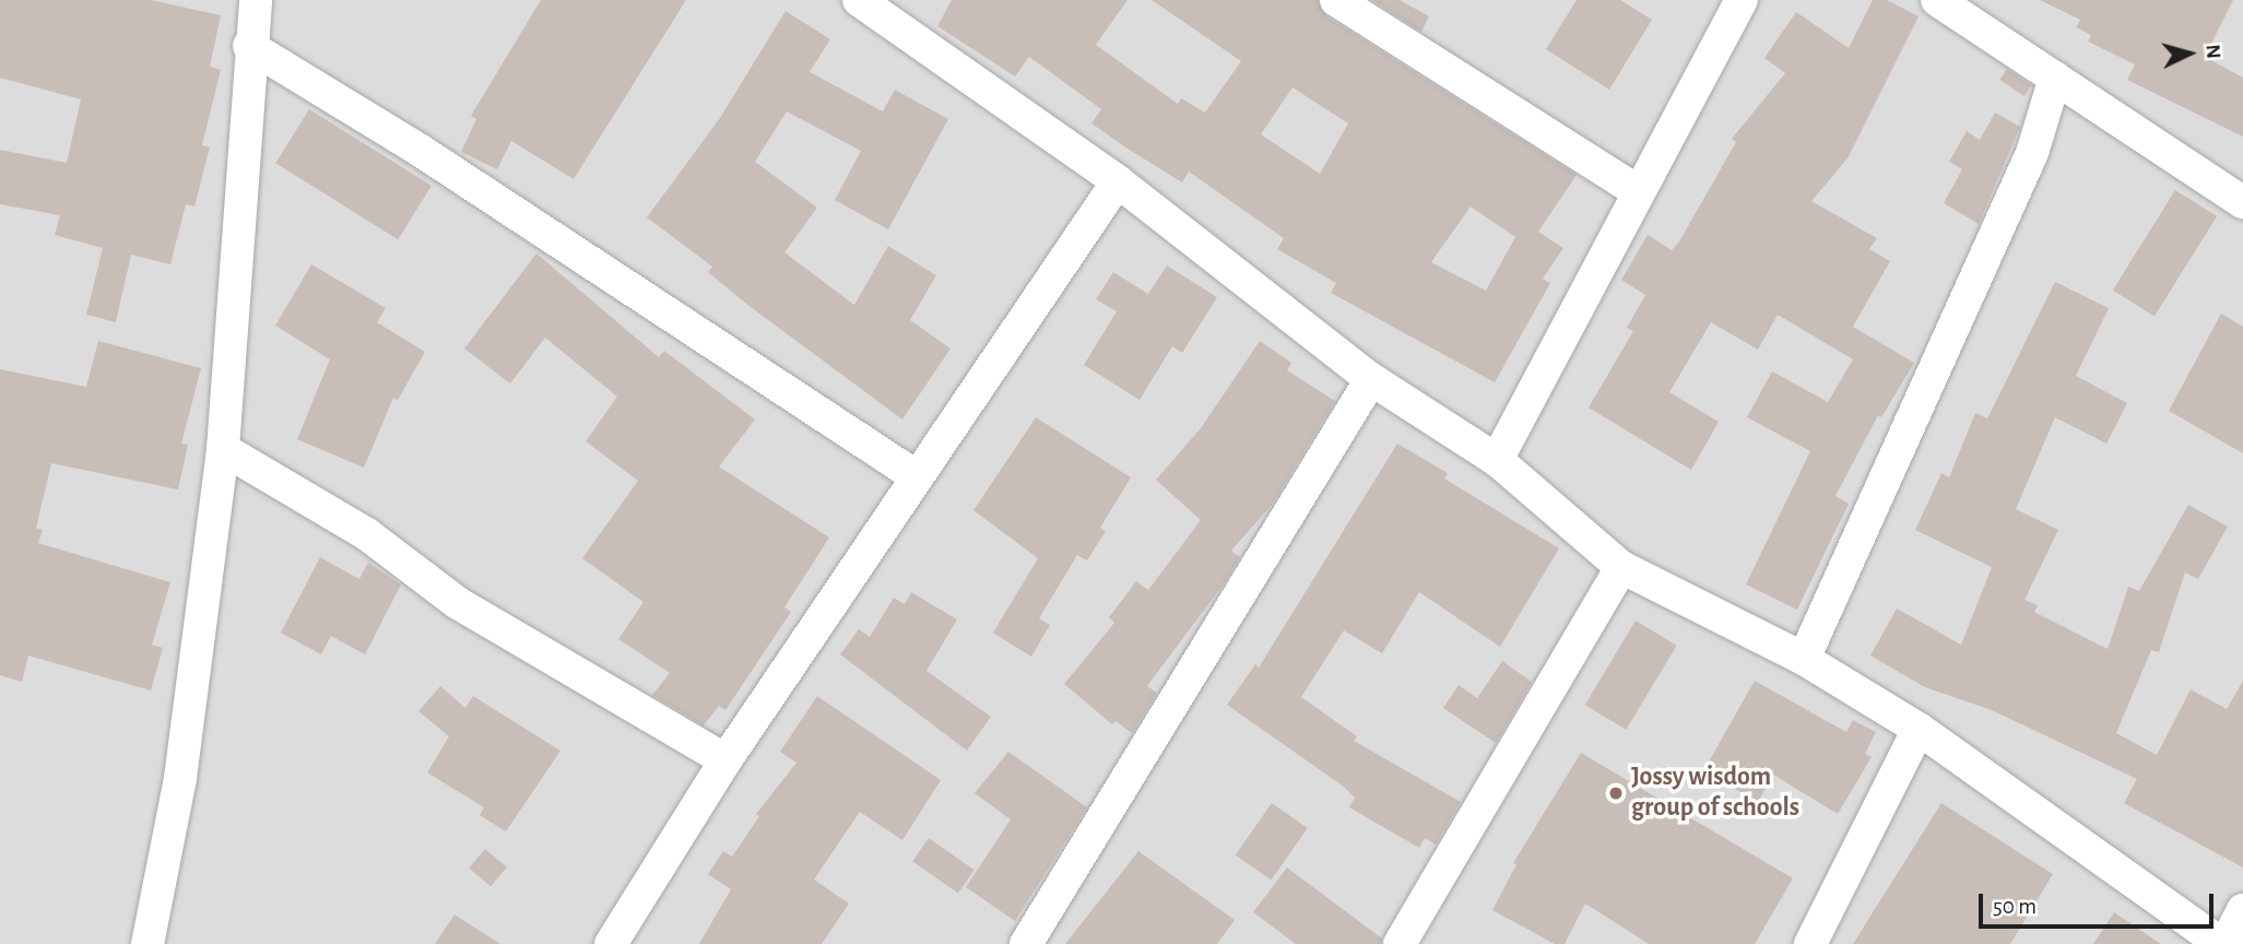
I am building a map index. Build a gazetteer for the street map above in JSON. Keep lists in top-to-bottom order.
{
  "places": ["Jossy wisdom group of schools"],
  "scale_bar": "50 m",
  "north": "right"
}
